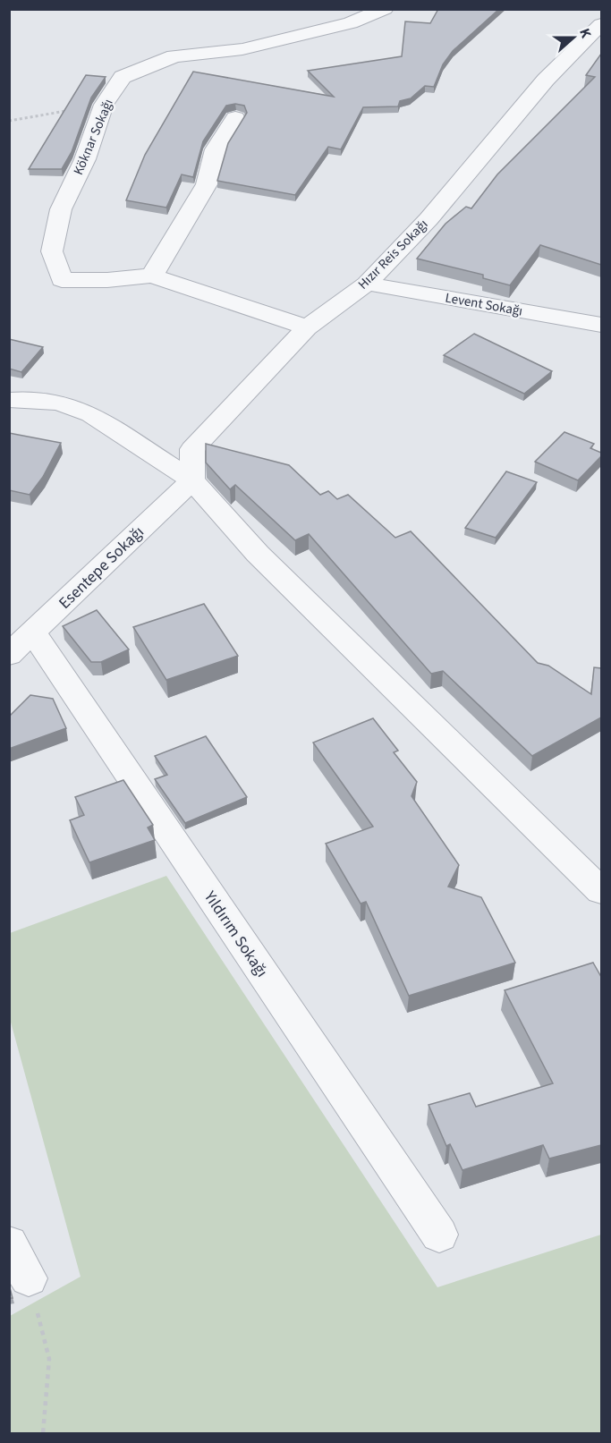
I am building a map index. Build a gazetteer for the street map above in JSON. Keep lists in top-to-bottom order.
{
  "streets": {
    "street": [
      "Köknar Sokağı",
      "Hızır Reis Sokağı",
      "Levent Sokağı",
      "Esentepe Sokağı",
      "Yıldırım Sokağı"
    ]
  },
  "crossings": [
    ["Köknar Sokağı", "Hızır Reis Sokağı"],
    ["Hızır Reis Sokağı", "Levent Sokağı"],
    ["Hızır Reis Sokağı", "Esentepe Sokağı"],
    ["Esentepe Sokağı", "Yıldırım Sokağı"]
  ],
  "north": "right"
}
